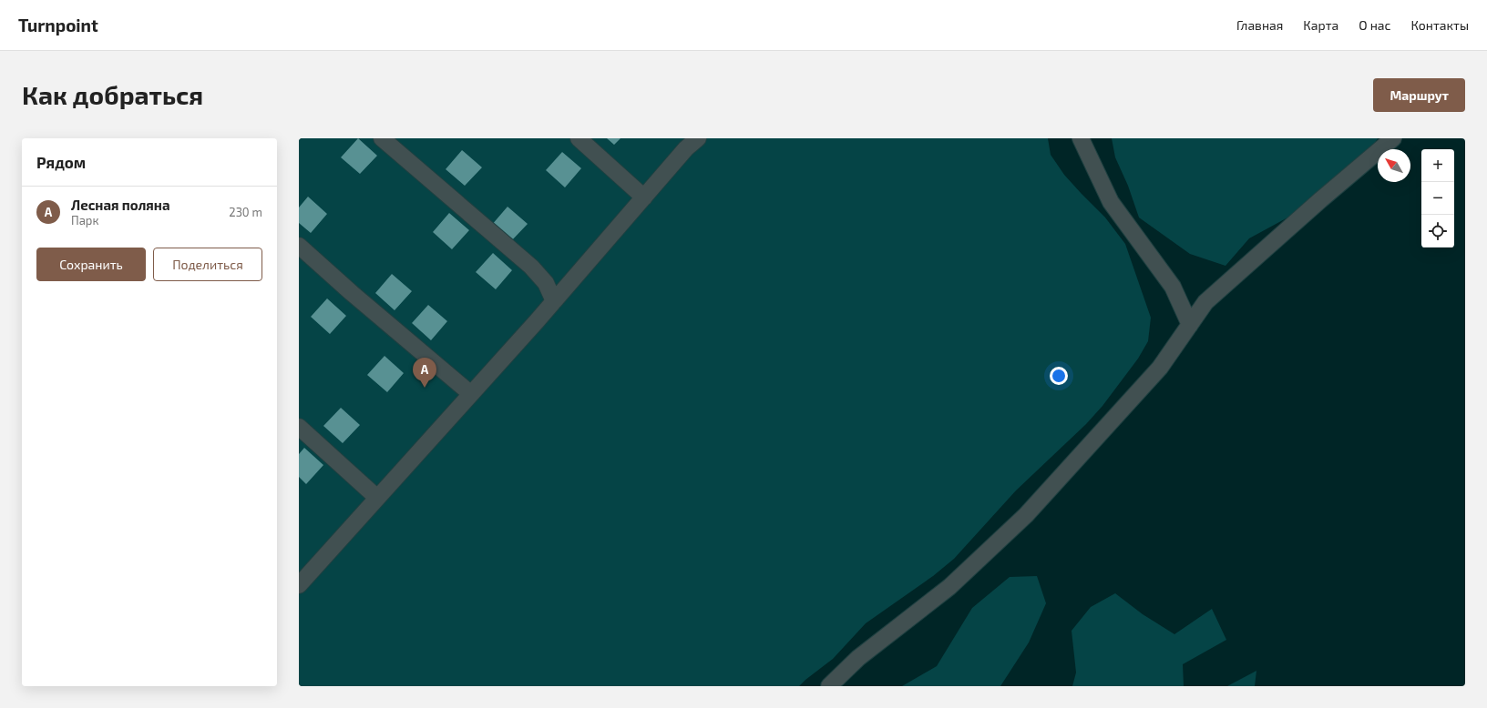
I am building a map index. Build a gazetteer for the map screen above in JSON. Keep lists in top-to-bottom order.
{
  "north": "top left",
  "page": {
    "header": "Turnpoint",
    "nav": [
      "Главная",
      "Карта",
      "О нас",
      "Контакты"
    ],
    "buttons": [
      "Маршрут",
      ["Сохранить", "Поделиться"]
    ],
    "title": "Как добраться",
    "heading": "Рядом",
    "map_buttons": ["+", "−"],
    "list": [
      {
        "mark": "A",
        "name": "Лесная поляна",
        "note": "Парк",
        "value": "230 m"
      }
    ],
    "pins": "A"
  }
}
